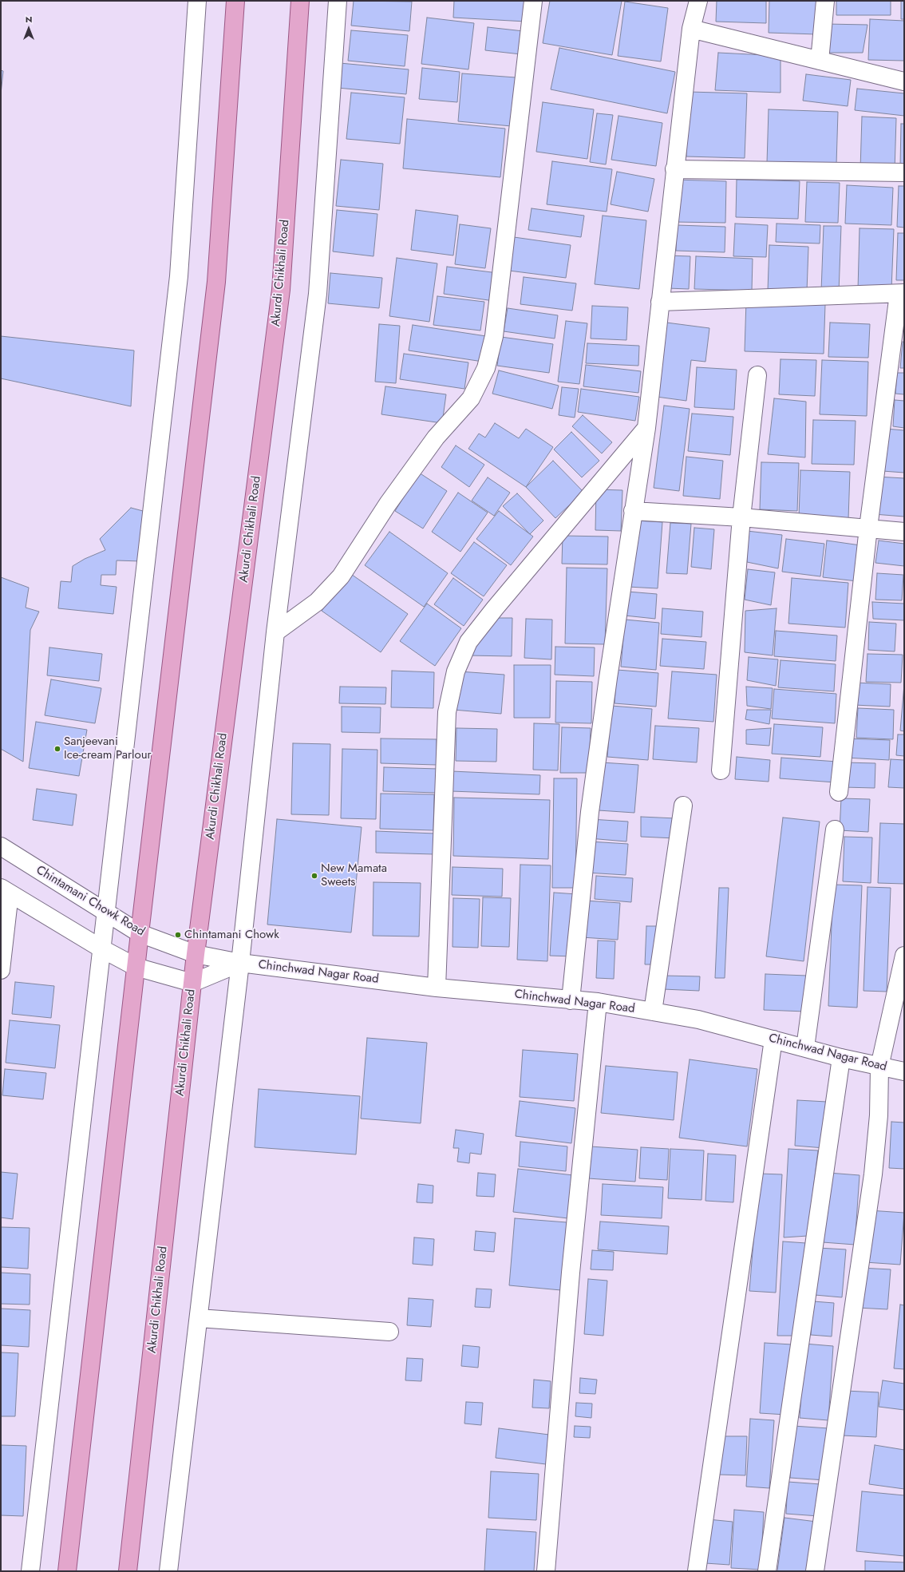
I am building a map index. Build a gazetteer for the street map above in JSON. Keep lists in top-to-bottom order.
{
  "streets": {
    "main road": ["Akurdi Chikhali Road"],
    "street": ["Chintamani Chowk Road", "Chinchwad Nagar Road"]
  },
  "crossings": [
    ["Akurdi Chikhali Road", "Chintamani Chowk Road"],
    ["Chintamani Chowk Road", "Chinchwad Nagar Road"]
  ],
  "places": ["Sanjeevani Ice-cream Parlour", "New Mamata Sweets", "Chintamani Chowk"],
  "north": "top"
}
